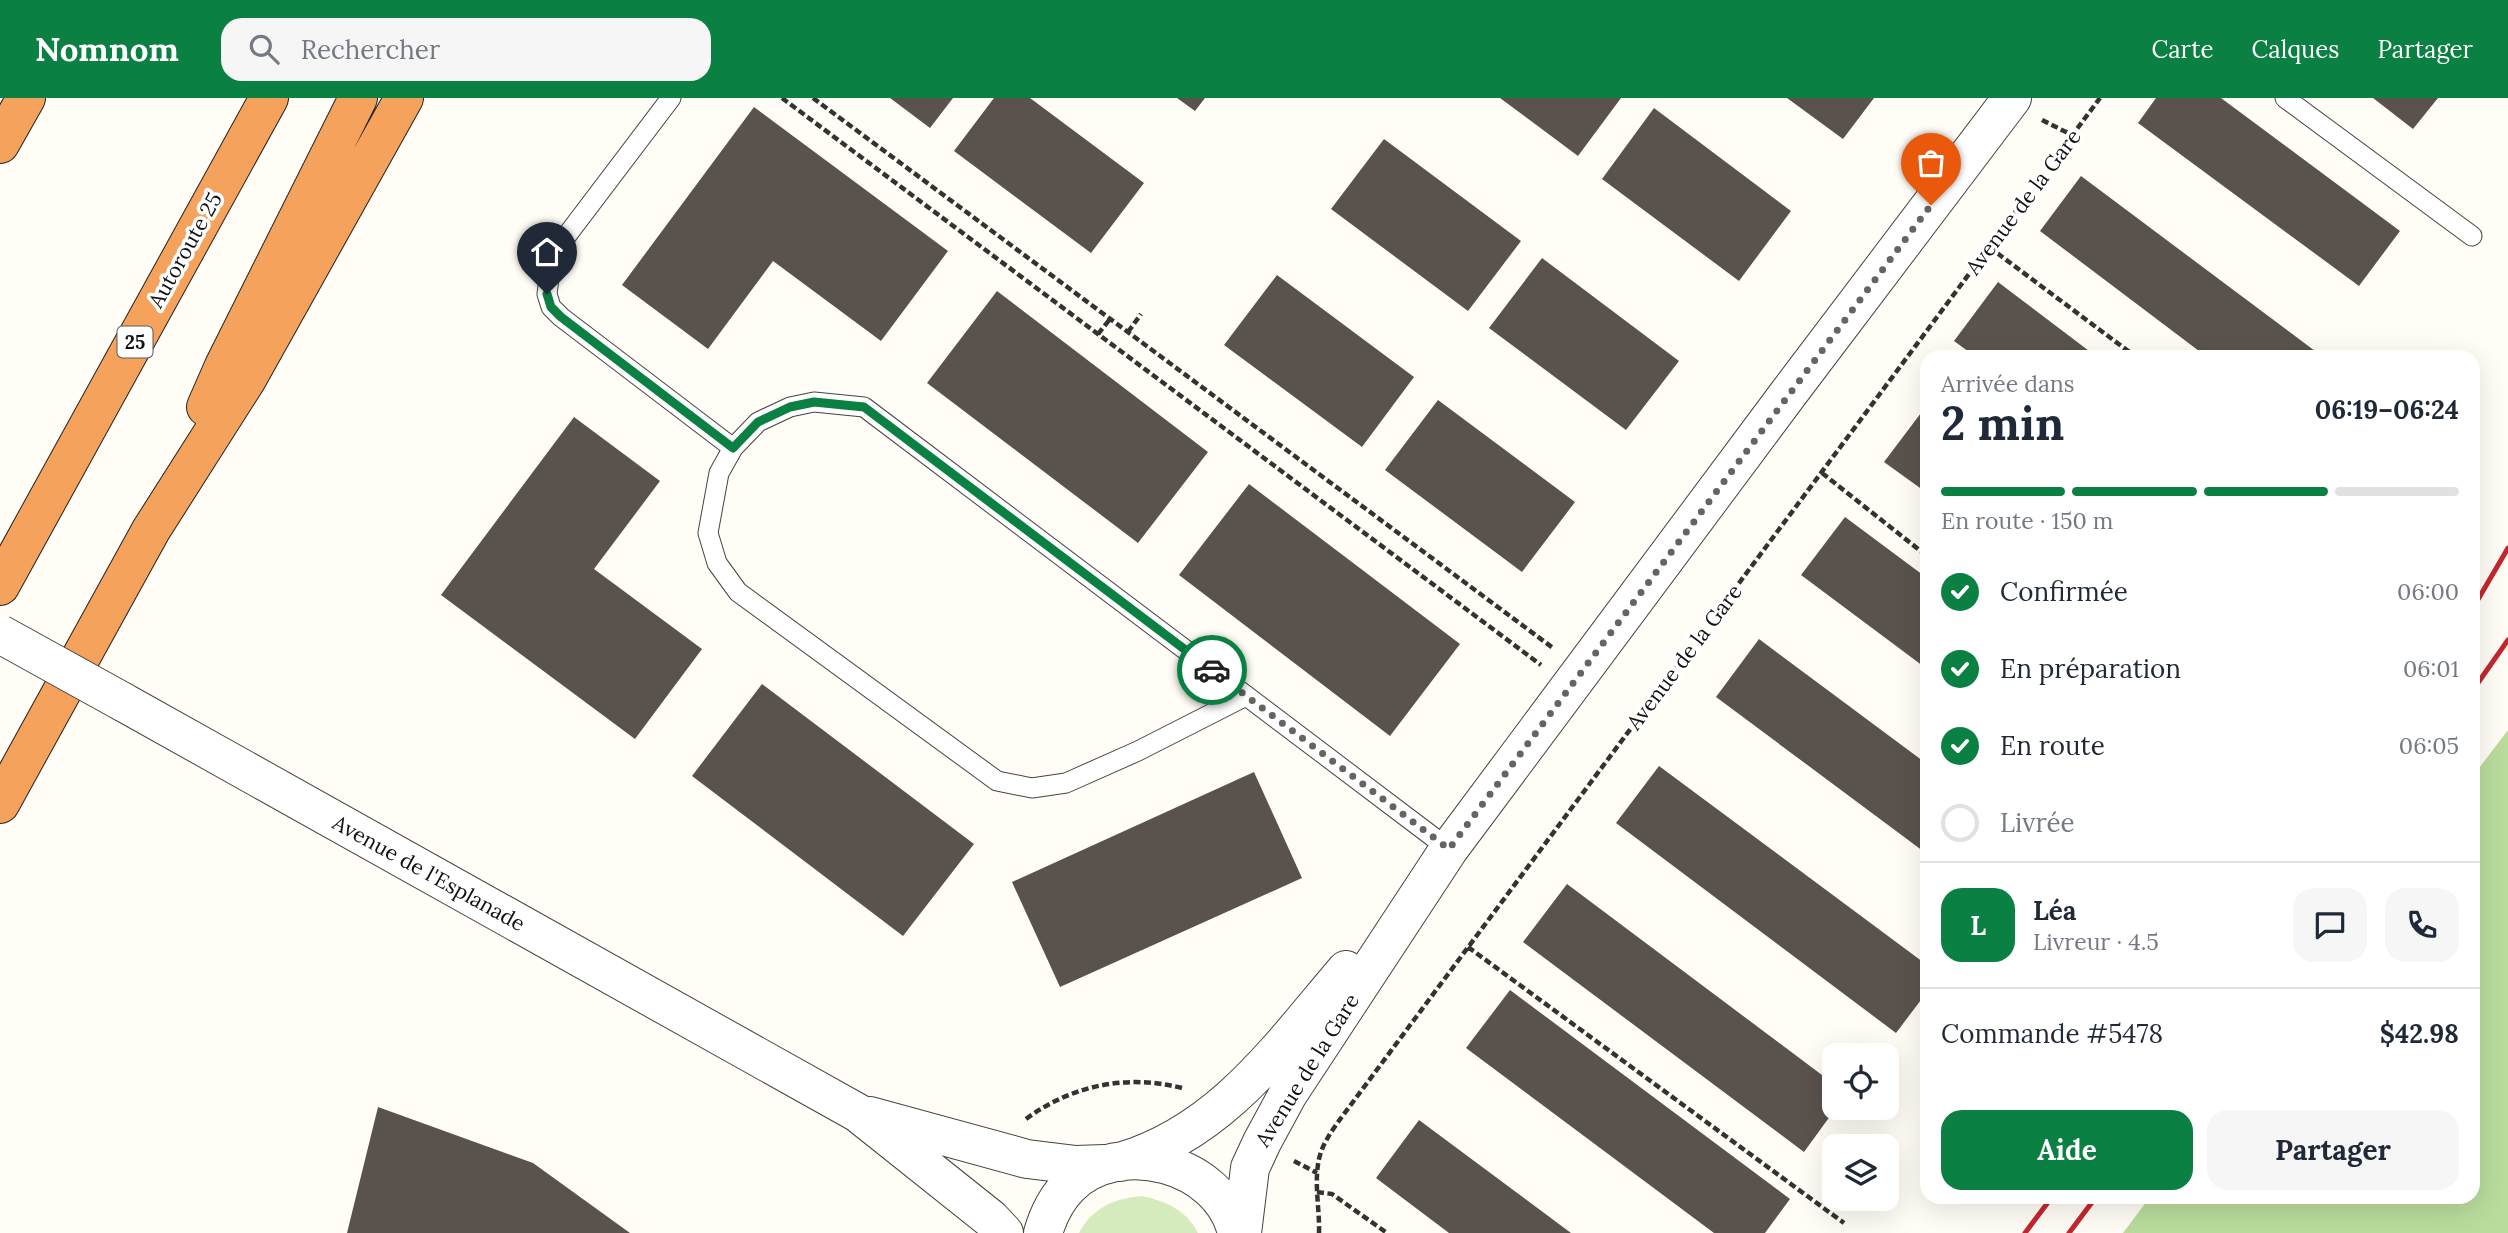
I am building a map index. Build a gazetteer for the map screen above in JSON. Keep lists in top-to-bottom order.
{
  "streets": {
    "highway": ["Autoroute 25", "25"],
    "street": ["Avenue de la Gare", "Avenue de l'Esplanade"]
  },
  "crossings": [
    ["Avenue de la Gare", "Avenue de l'Esplanade"]
  ],
  "page": {
    "header": "Nomnom",
    "search": "Rechercher",
    "nav": ["Carte", "Calques", "Partager"],
    "heading": ["2 min", "Arrivée dans", "06:19–06:24"],
    "panel": [
      "Léa",
      "Livreur · 4.5",
      "Commande #5478",
      "$42.98"
    ],
    "bar": "En route · 150 m",
    "list": [
      ["Confirmée", "06:00"],
      ["En préparation", "06:01"],
      ["En route", "06:05"],
      "Livrée"
    ],
    "round": "L",
    "buttons": ["Aide", "Partager"]
  }
}
